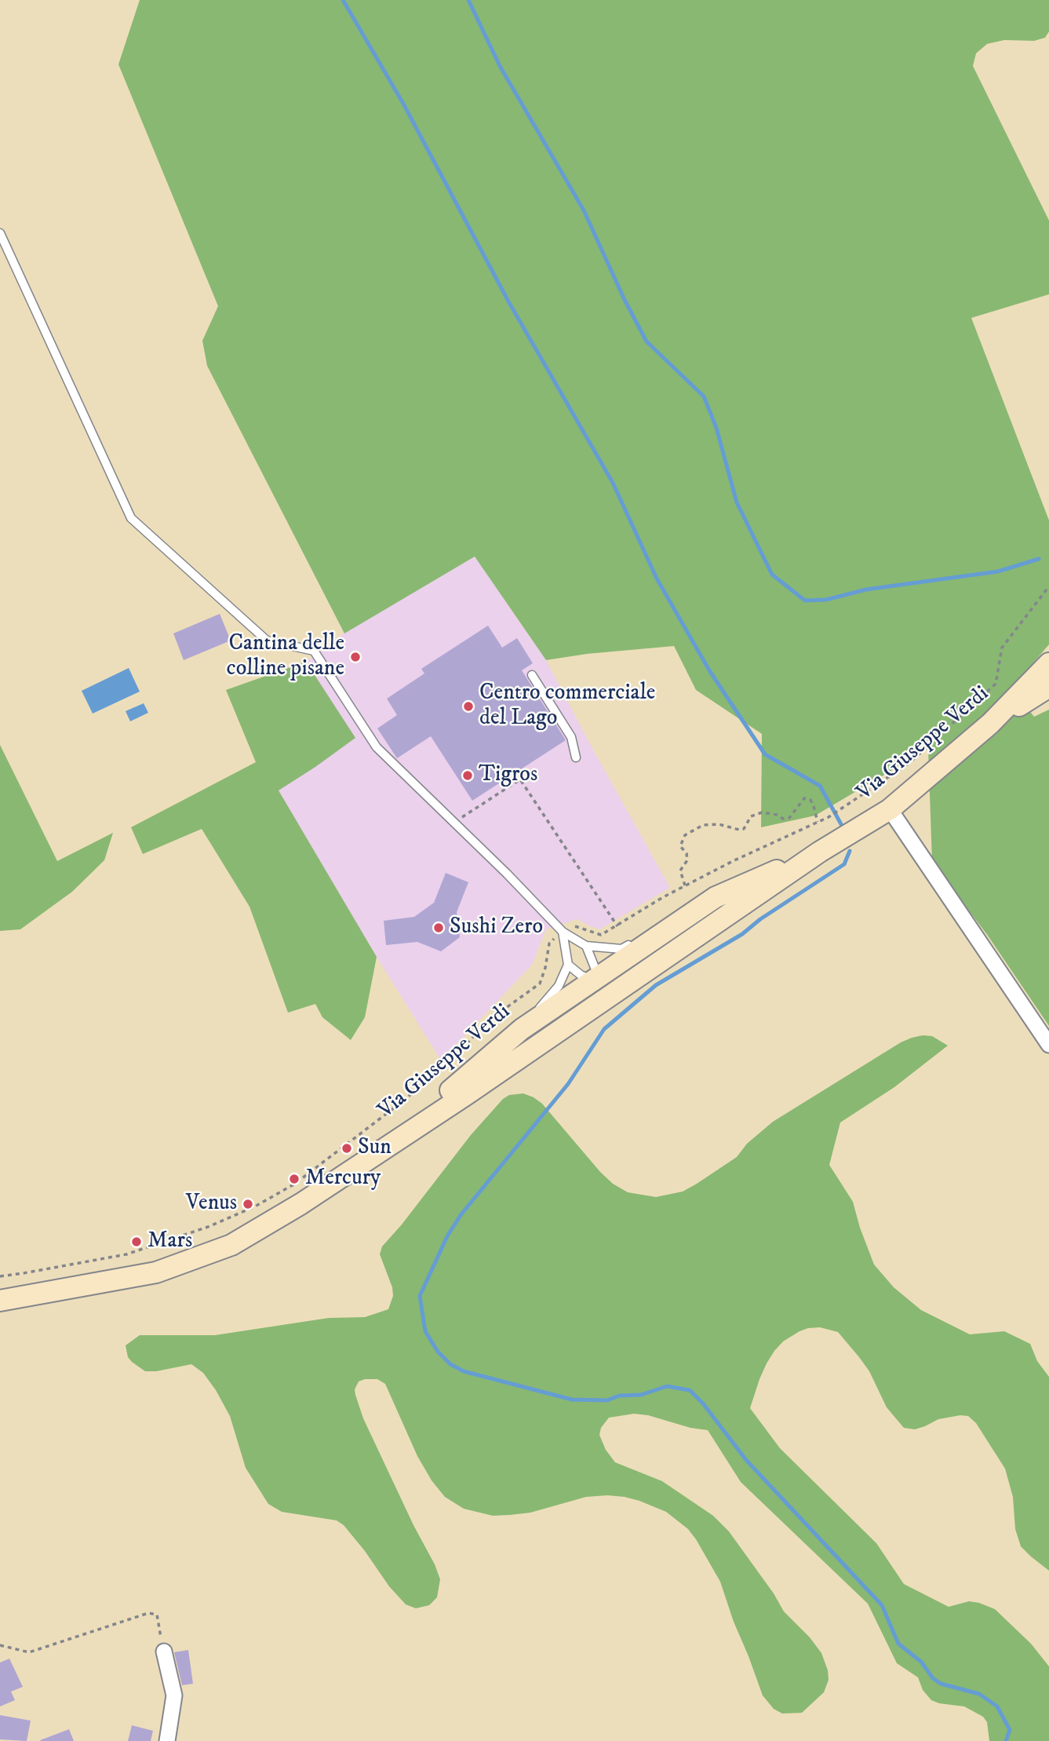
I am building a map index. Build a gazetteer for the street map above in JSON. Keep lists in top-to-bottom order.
{
  "streets": {
    "main road": ["Via Giuseppe Verdi"]
  },
  "places": [
    "Cantina delle colline pisane",
    "Centro commerciale del Lago",
    "Tigros",
    "Sushi Zero",
    "Sun",
    "Mercury",
    "Venus",
    "Mars"
  ]
}
